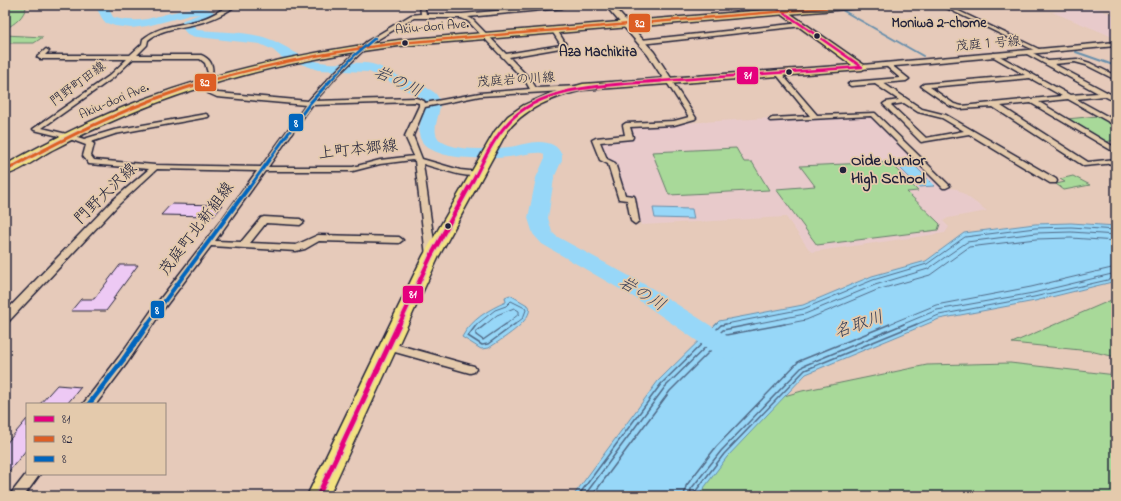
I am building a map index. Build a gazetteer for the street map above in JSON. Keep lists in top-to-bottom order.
{
  "streets": {
    "highway": ["Akiu-dori Ave."],
    "street": [
      "茂庭１号線",
      "茂庭岩の川線",
      "門野町田線",
      "上町本郷線",
      "門野大沢線",
      "茂庭町北新組線"
    ]
  },
  "crossings": [
    ["Akiu-dori Ave.", "門野町田線"],
    ["Akiu-dori Ave.", "茂庭町北新組線"],
    ["上町本郷線", "門野大沢線"],
    ["上町本郷線", "茂庭町北新組線"]
  ],
  "districts": ["Moniwa 2-chome", "Aza Machikita"],
  "water": ["岩の川", "名取川"],
  "places": ["Oide Junior High School"],
  "lines": ["transit line 81", "transit line 82", "transit line 8"],
  "legend": ["81", "82", "8"]
}
